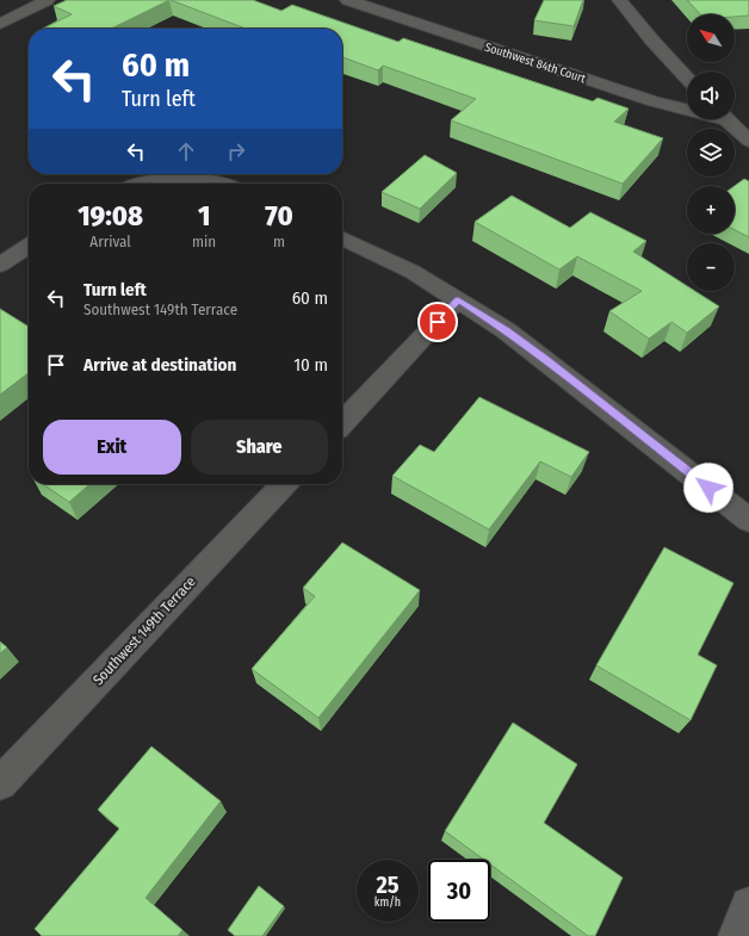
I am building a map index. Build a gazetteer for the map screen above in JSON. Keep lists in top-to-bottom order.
{
  "streets": {
    "street": ["Southwest 84th Court", "Southwest 149th Terrace"]
  },
  "north": "top left",
  "page": {
    "map_buttons": ["+", "−"],
    "turn": ["60 m", "Turn left"],
    "eta": [
      "19:08",
      "Arrival",
      "1",
      "min",
      "70",
      "m"
    ],
    "list": [
      {
        "name": "Turn left",
        "note": "Southwest 149th Terrace",
        "value": "60 m"
      },
      {
        "name": "Arrive at destination",
        "value": "10 m"
      }
    ],
    "buttons": ["Exit", "Share"],
    "speed": "25 km/h",
    "limit": "30"
  }
}
